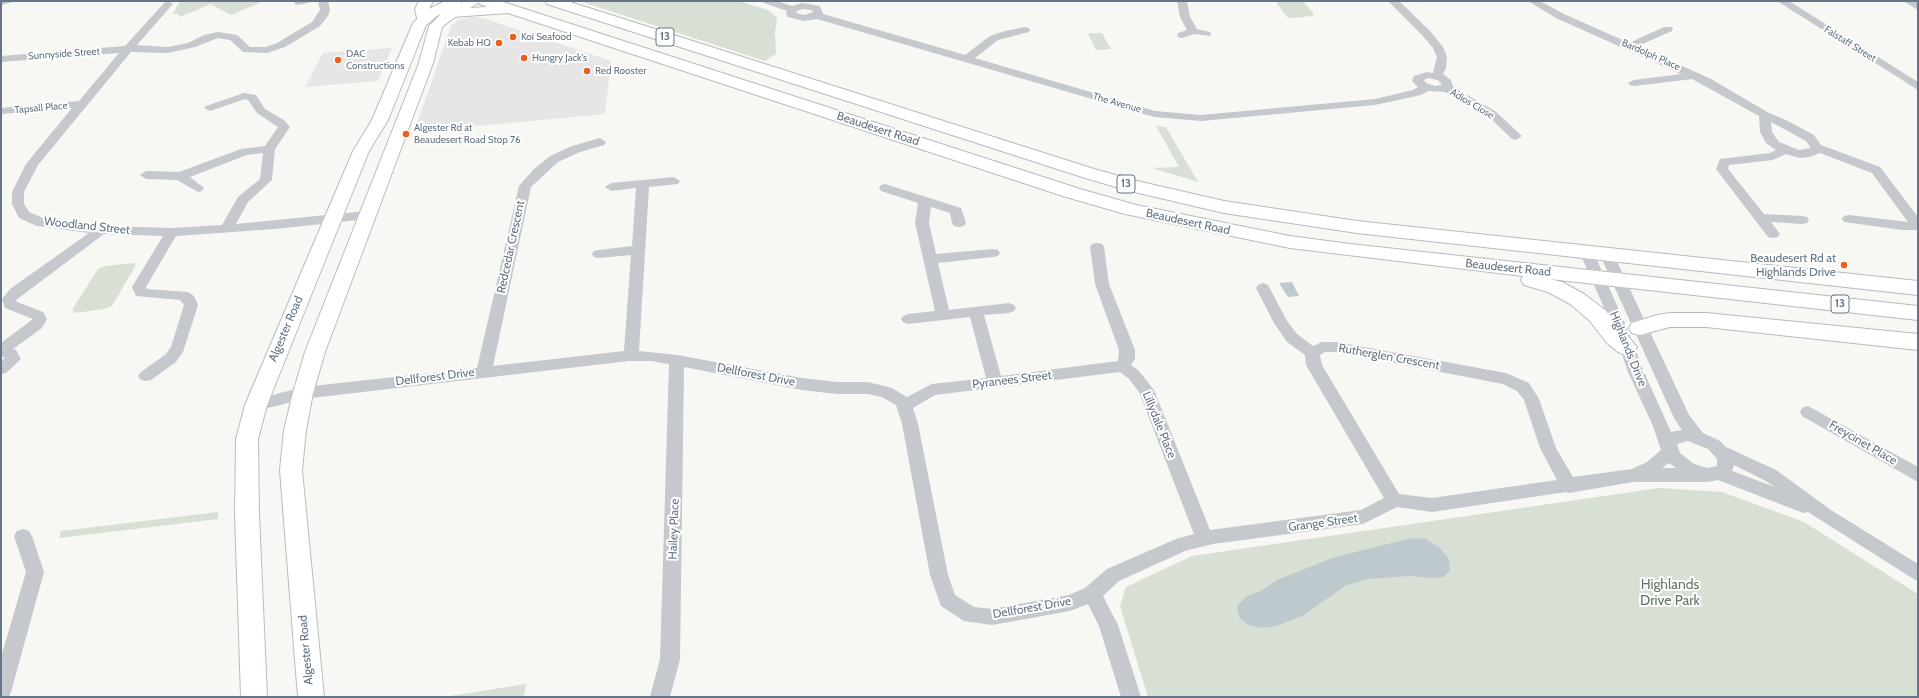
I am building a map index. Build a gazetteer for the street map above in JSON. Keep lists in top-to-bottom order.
{
  "streets": {
    "highway": ["13", "Beaudesert Road"],
    "main road": ["Algester Road"],
    "street": [
      "Falstaff Street",
      "Sunnyside Street",
      "Bardolph Place",
      "The Avenue",
      "Adios Close",
      "Tapsall Place",
      "Woodland Street",
      "Redcedar Crescent",
      "Highlands Drive",
      "Rutherglen Crescent",
      "Dellforest Drive",
      "Pyranees Street",
      "Lillydale Place",
      "Freycinet Place",
      "Grange Street",
      "Hailey Place"
    ]
  },
  "crossings": [
    ["Sunnyside Street", "Woodland Street"],
    ["Tapsall Place", "Woodland Street"],
    ["Beaudesert Road", "Highlands Drive"],
    ["Woodland Street", "Algester Road"],
    ["Redcedar Crescent", "Dellforest Drive"],
    ["Algester Road", "Dellforest Drive"],
    ["Dellforest Drive", "Pyranees Street"],
    ["Dellforest Drive", "Grange Street"],
    ["Dellforest Drive", "Hailey Place"],
    ["Pyranees Street", "Lillydale Place"],
    ["Lillydale Place", "Grange Street"]
  ],
  "parks": ["Highlands Drive Park"],
  "places": [
    "Koi Seafood",
    "Kebab HQ",
    "Hungry Jack's",
    "DAC Constructions",
    "Red Rooster",
    "Algester Rd at Beaudesert Road Stop 76",
    "Beaudesert Rd at Highlands Drive"
  ]
}
